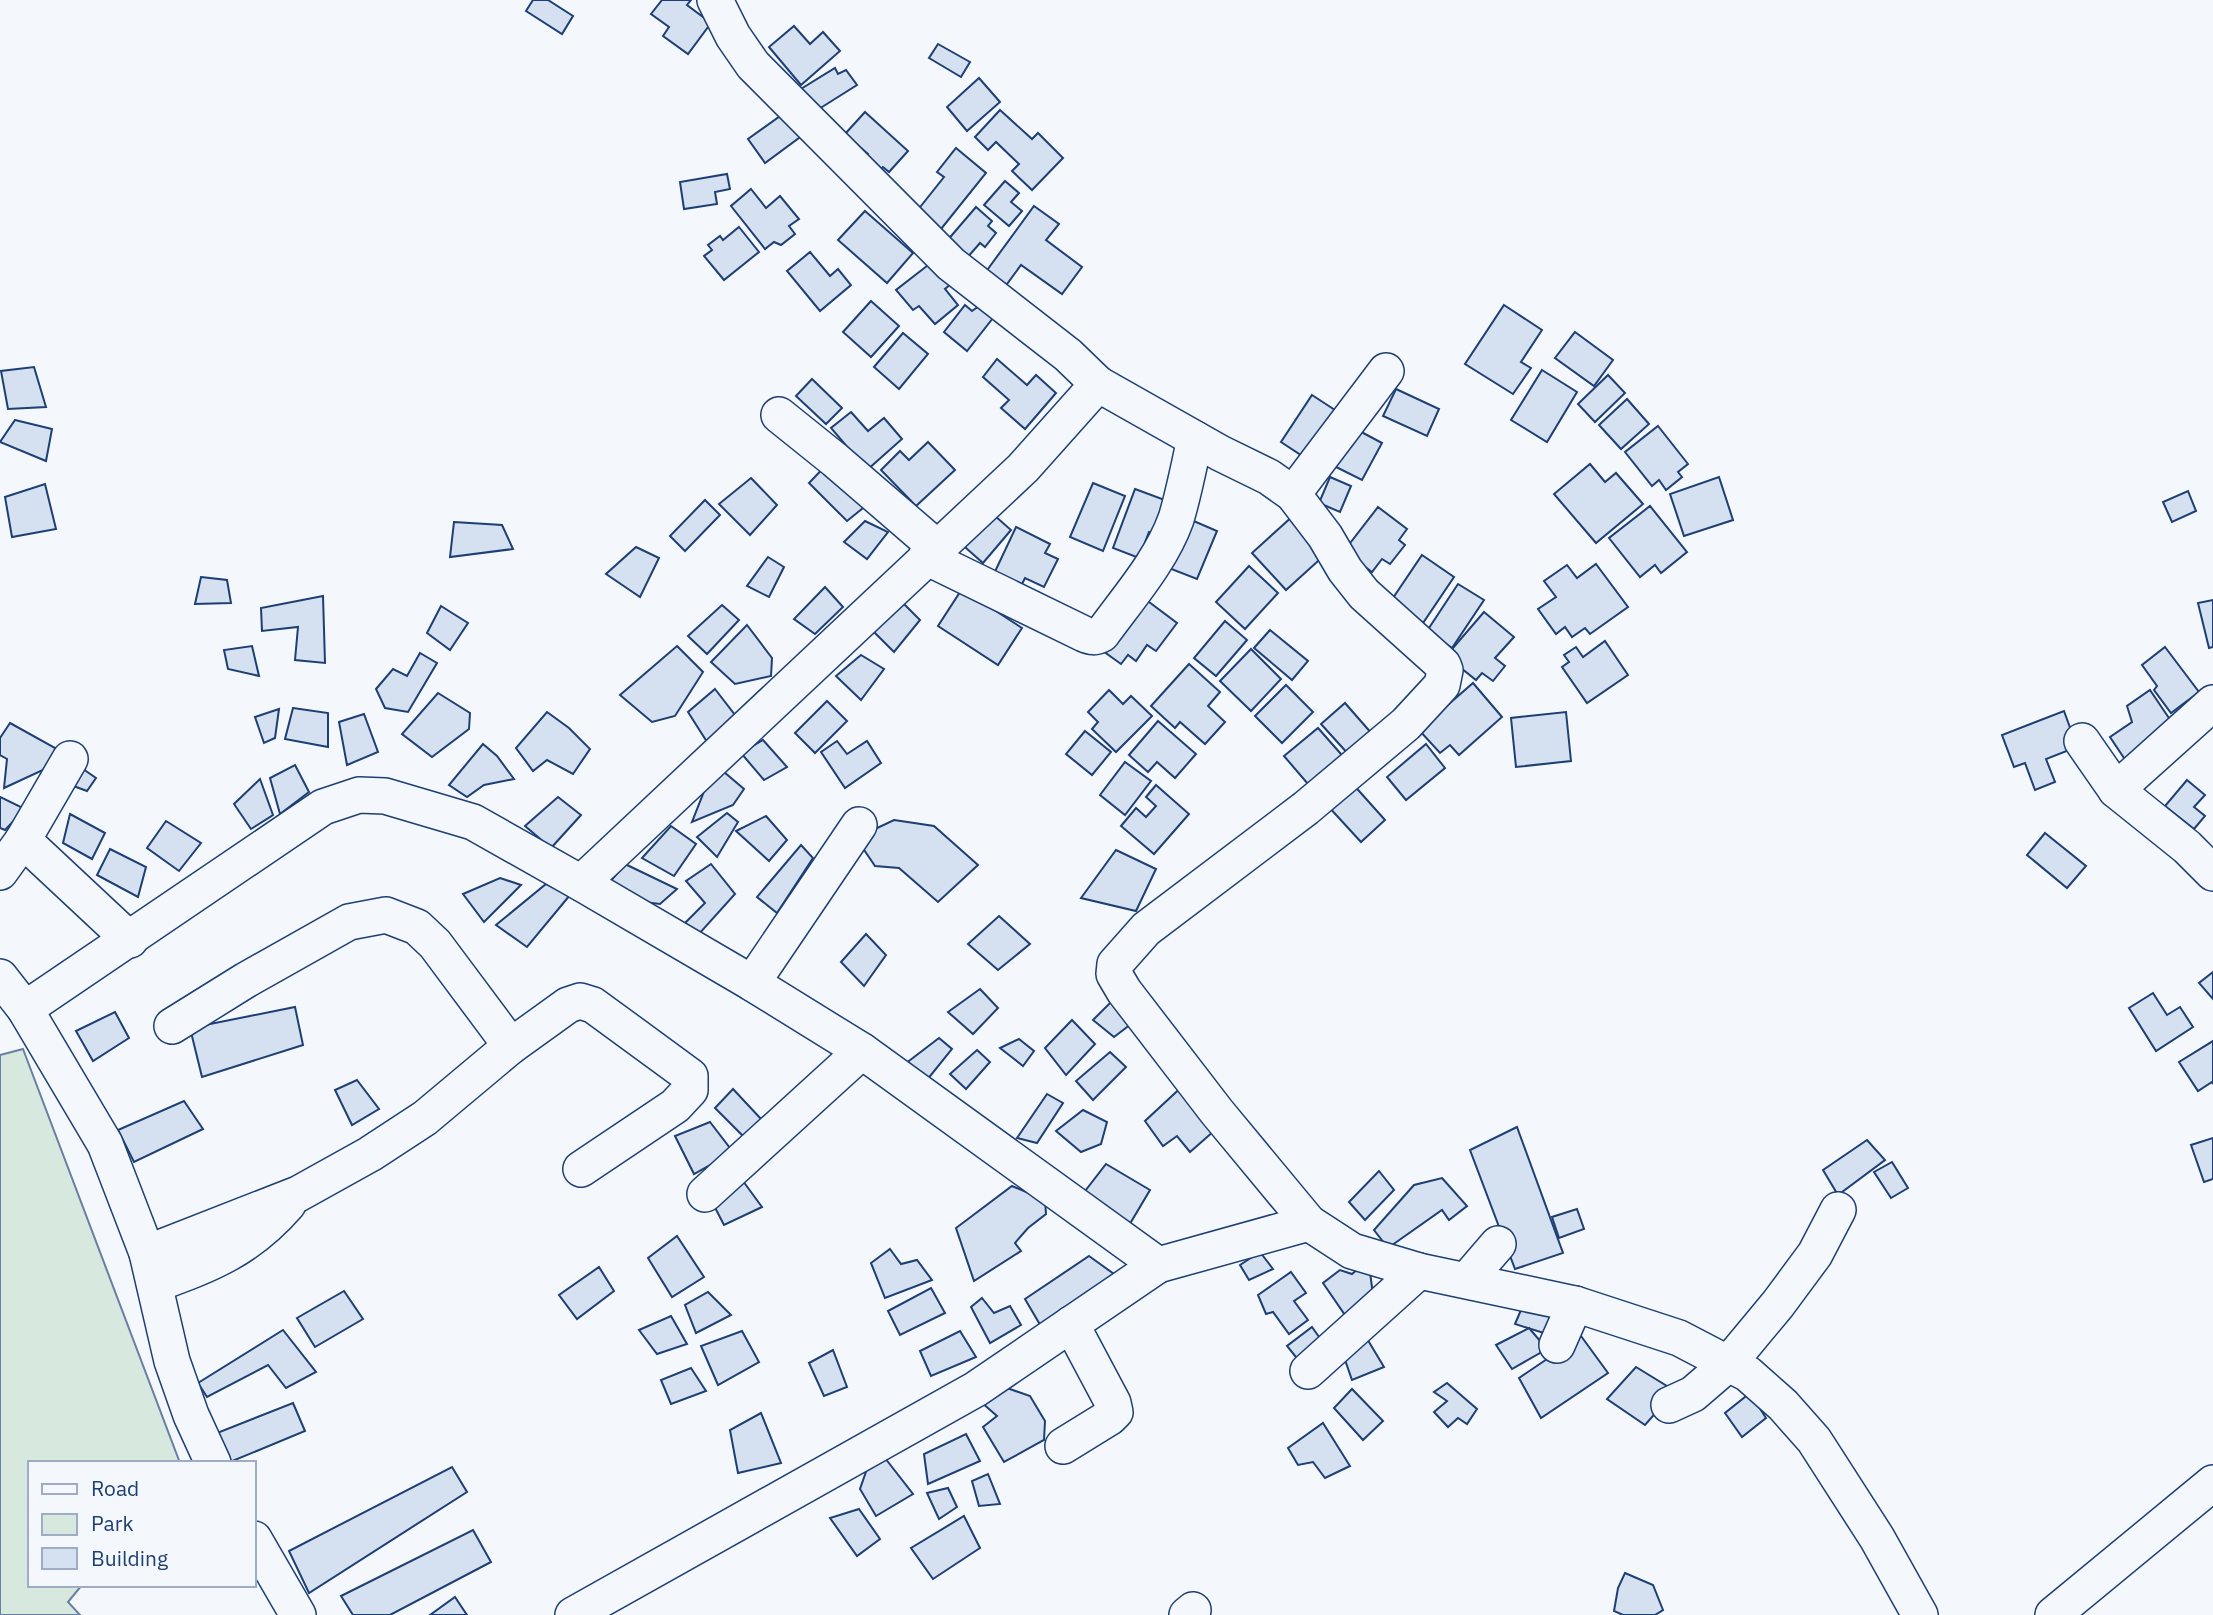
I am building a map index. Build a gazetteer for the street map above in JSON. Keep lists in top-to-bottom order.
{
  "legend": ["Road", "Park", "Building"]
}
